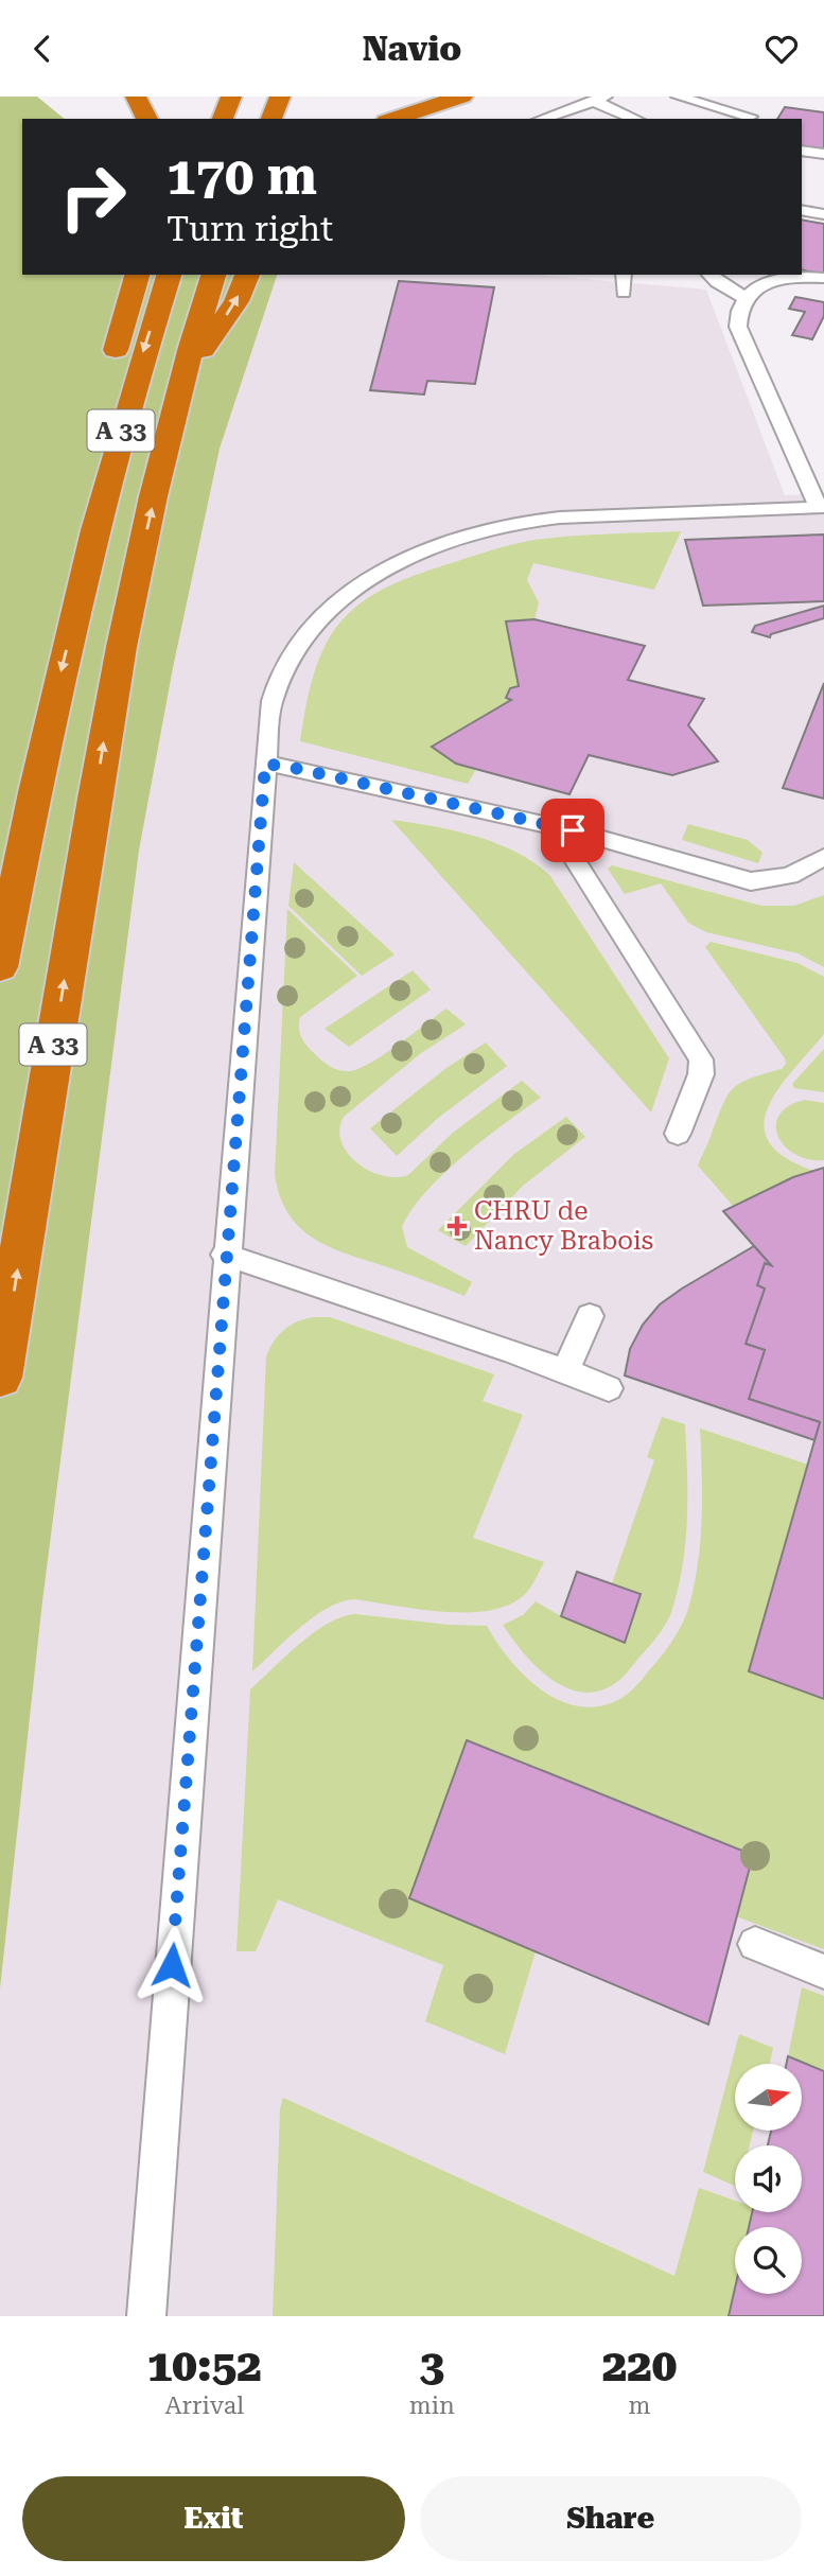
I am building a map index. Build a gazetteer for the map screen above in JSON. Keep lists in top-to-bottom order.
{
  "streets": {
    "highway": ["A 33"]
  },
  "places": {
    "health": ["CHRU de Nancy Brabois"]
  },
  "north": "right",
  "page": {
    "header": "Navio",
    "turn": ["170 m", "Turn right"],
    "eta": [
      "10:52",
      "Arrival",
      "3",
      "min",
      "220",
      "m"
    ],
    "buttons": ["Exit", "Share"]
  }
}
